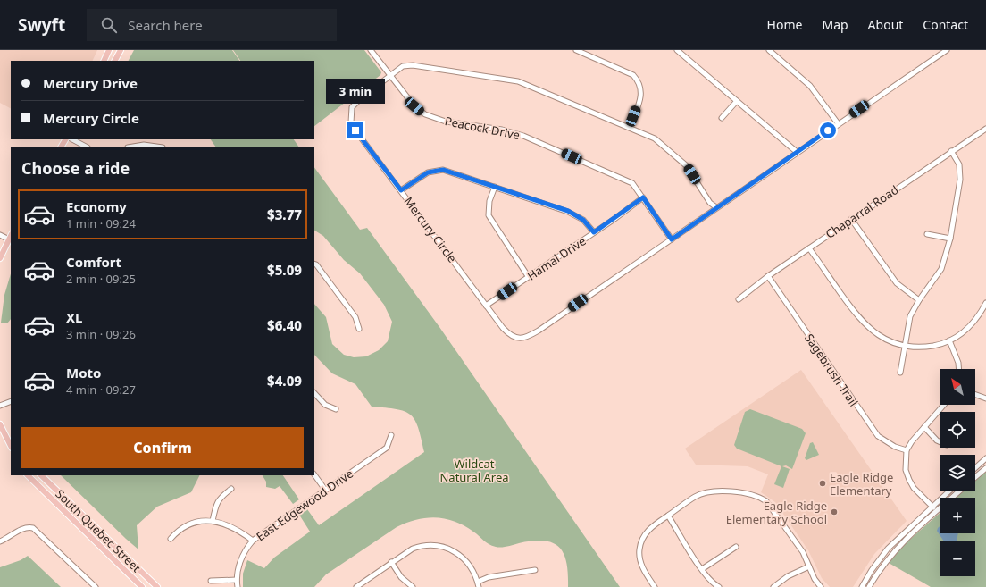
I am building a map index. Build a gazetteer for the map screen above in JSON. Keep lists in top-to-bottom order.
{
  "streets": {
    "main road": ["South Quebec Street"],
    "street": [
      "Peacock Drive",
      "Chaparral Road",
      "Mercury Circle",
      "Hamal Drive",
      "Sagebrush Trail",
      "East Edgewood Drive"
    ]
  },
  "crossings": [
    ["Peacock Drive", "Mercury Circle"],
    ["Peacock Drive", "Hamal Drive"],
    ["Chaparral Road", "Sagebrush Trail"],
    ["Mercury Circle", "Hamal Drive"]
  ],
  "parks": ["Wildcat Natural Area"],
  "places": ["Eagle Ridge Elementary", "Eagle Ridge Elementary School"],
  "north": "top left",
  "page": {
    "header": "Swyft",
    "search": "Search here",
    "nav": [
      "Home",
      "Map",
      "About",
      "Contact"
    ],
    "banner": ["Mercury Drive", "Mercury Circle"],
    "bubble": "3 min",
    "heading": "Choose a ride",
    "list": [
      {
        "name": "Economy",
        "note": "1 min · 09:24",
        "value": "$3.77"
      },
      {
        "name": "Comfort",
        "note": "2 min · 09:25",
        "value": "$5.09"
      },
      {
        "name": "XL",
        "note": "3 min · 09:26",
        "value": "$6.40"
      },
      {
        "name": "Moto",
        "note": "4 min · 09:27",
        "value": "$4.09"
      }
    ],
    "map_buttons": ["+", "−"],
    "buttons": "Confirm"
  }
}
